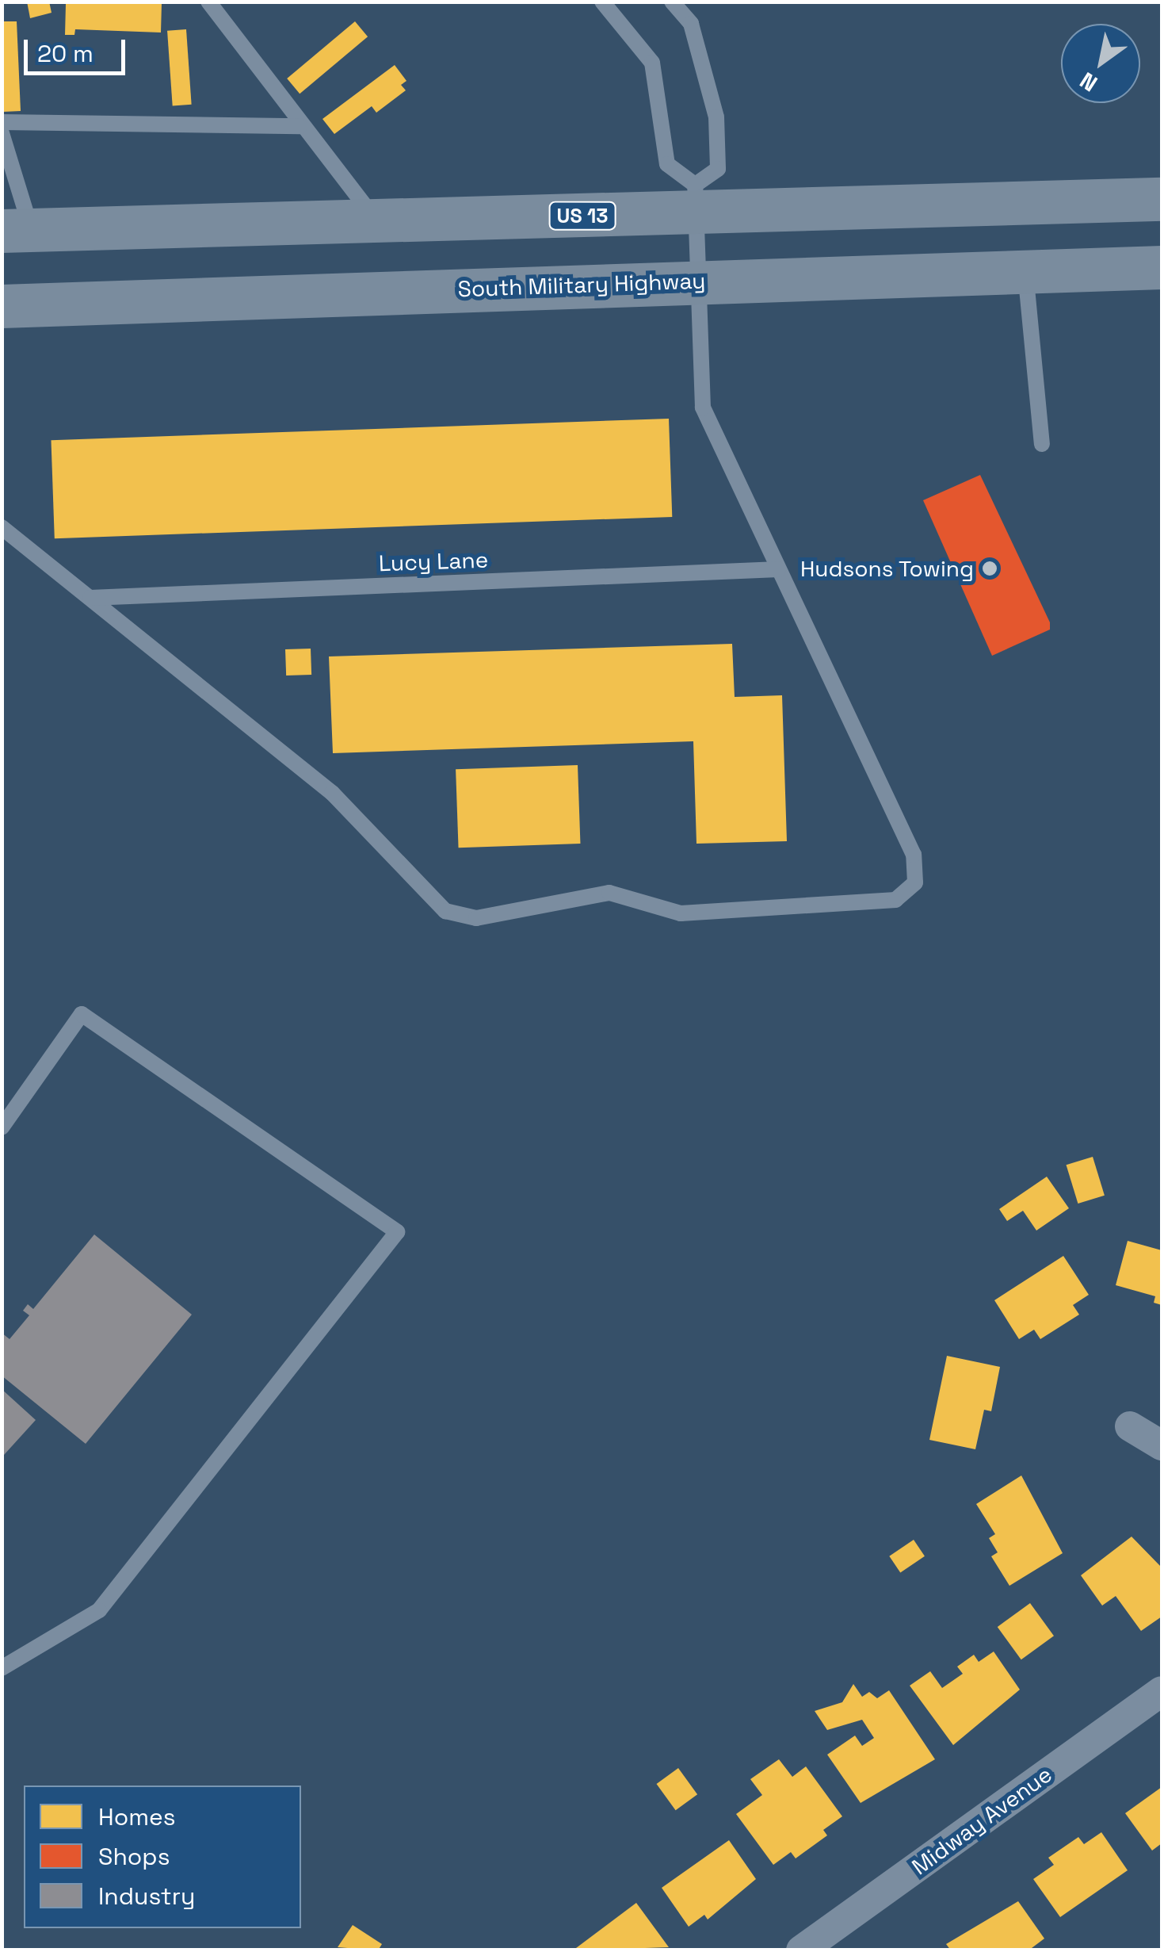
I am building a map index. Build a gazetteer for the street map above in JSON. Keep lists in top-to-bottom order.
{
  "streets": {
    "main road": ["US 13", "South Military Highway"],
    "street": ["Midway Avenue"],
    "lane": ["Lucy Lane"]
  },
  "places": ["Hudsons Towing"],
  "legend": ["Homes", "Shops", "Industry"],
  "scale_bar": "20 m",
  "north": "bottom left"
}
